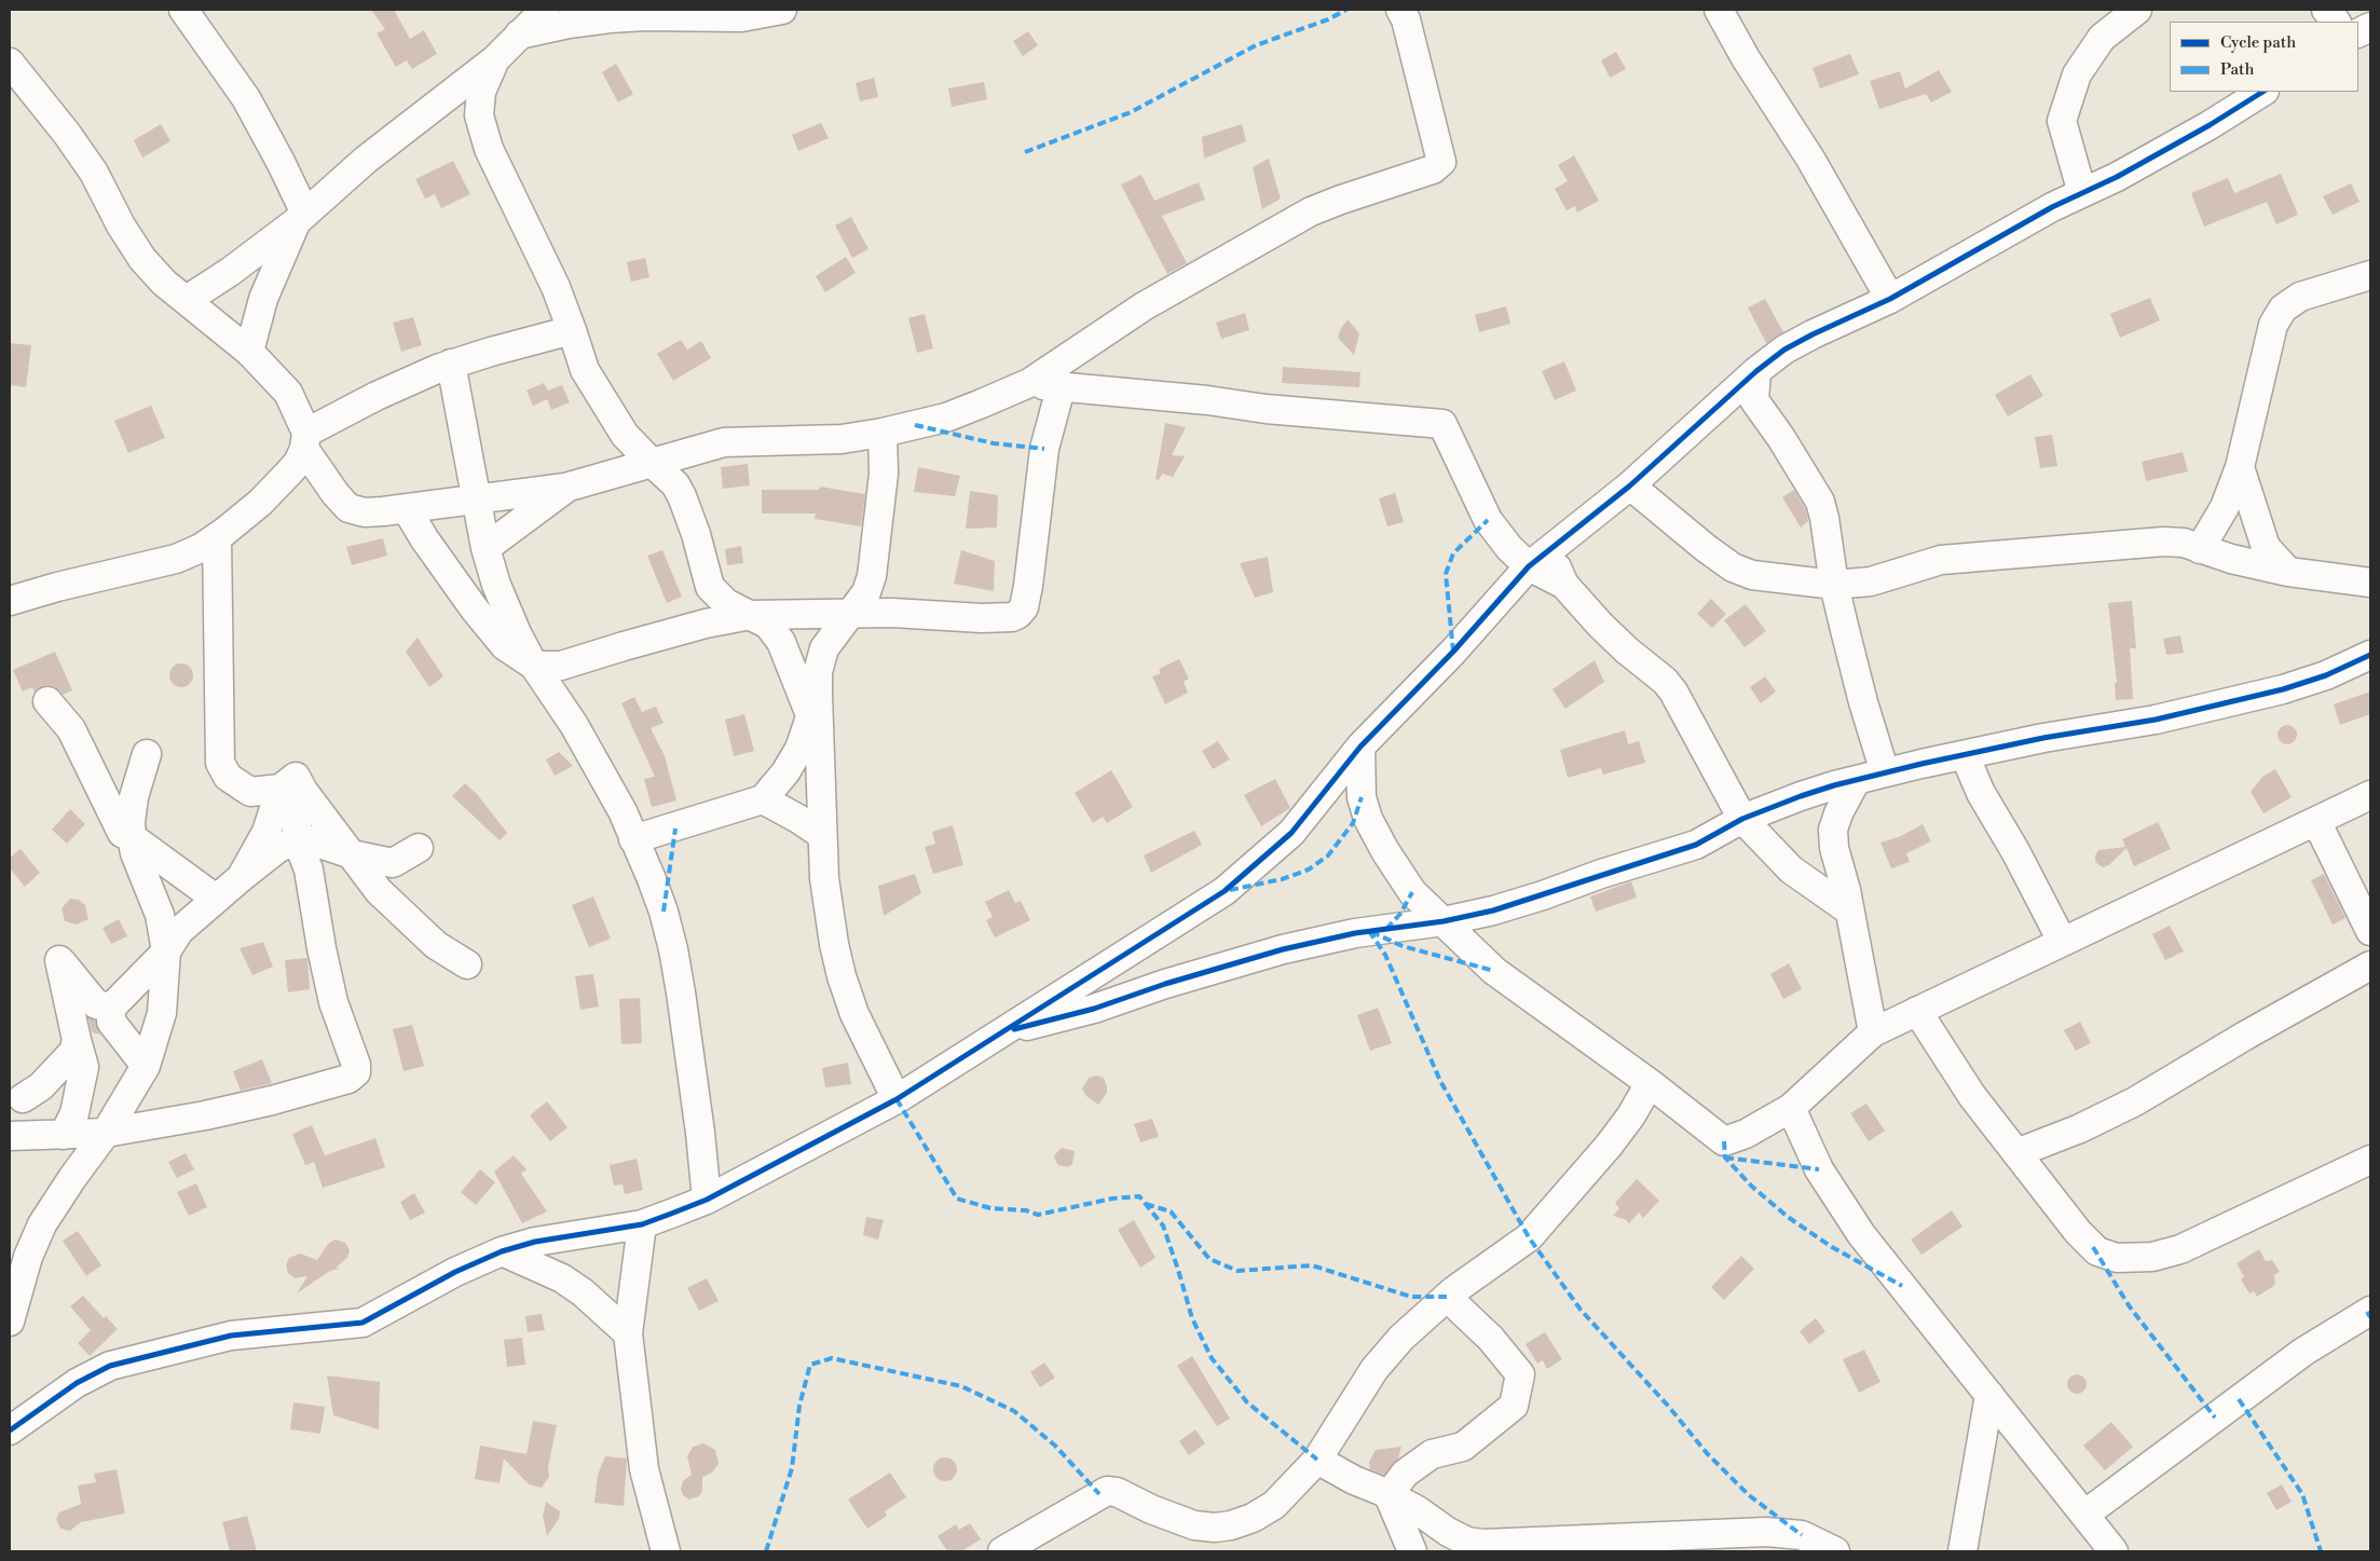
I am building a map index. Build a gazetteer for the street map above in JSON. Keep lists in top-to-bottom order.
{
  "legend": ["Cycle path", "Path"]
}
